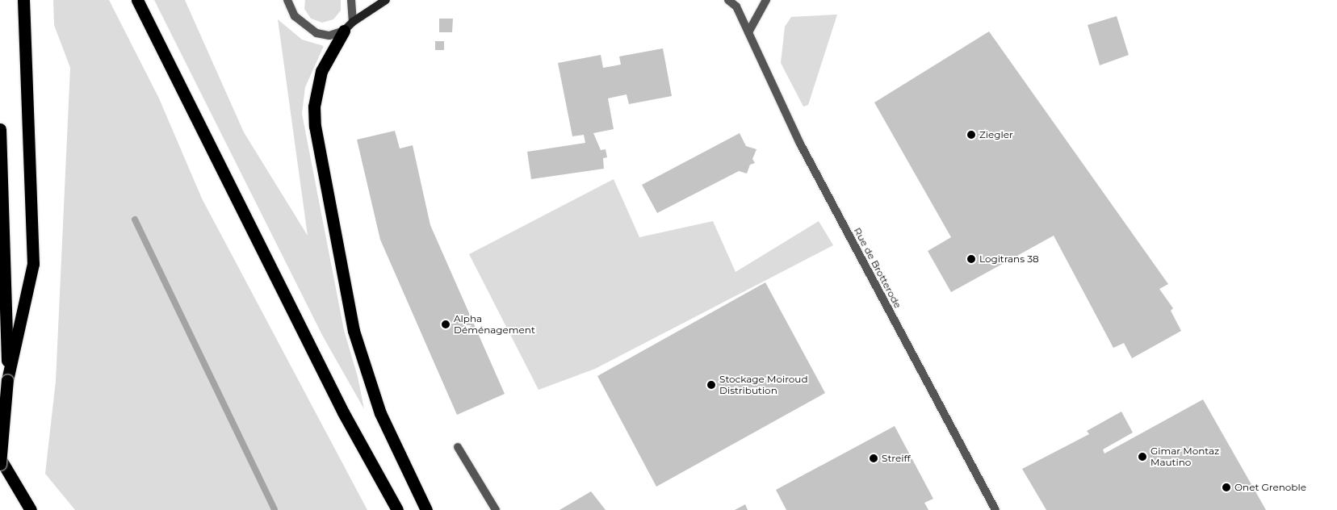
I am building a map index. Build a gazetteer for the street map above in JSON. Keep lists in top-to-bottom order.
{
  "streets": {
    "street": ["Rue de Brotterode"]
  },
  "places": [
    "Ziegler",
    "Logitrans 38",
    "Alpha Déménagement",
    "Stockage Moiroud Distribution",
    "Gimar Montaz Mautino",
    "Streiff",
    "Onet Grenoble"
  ]
}
